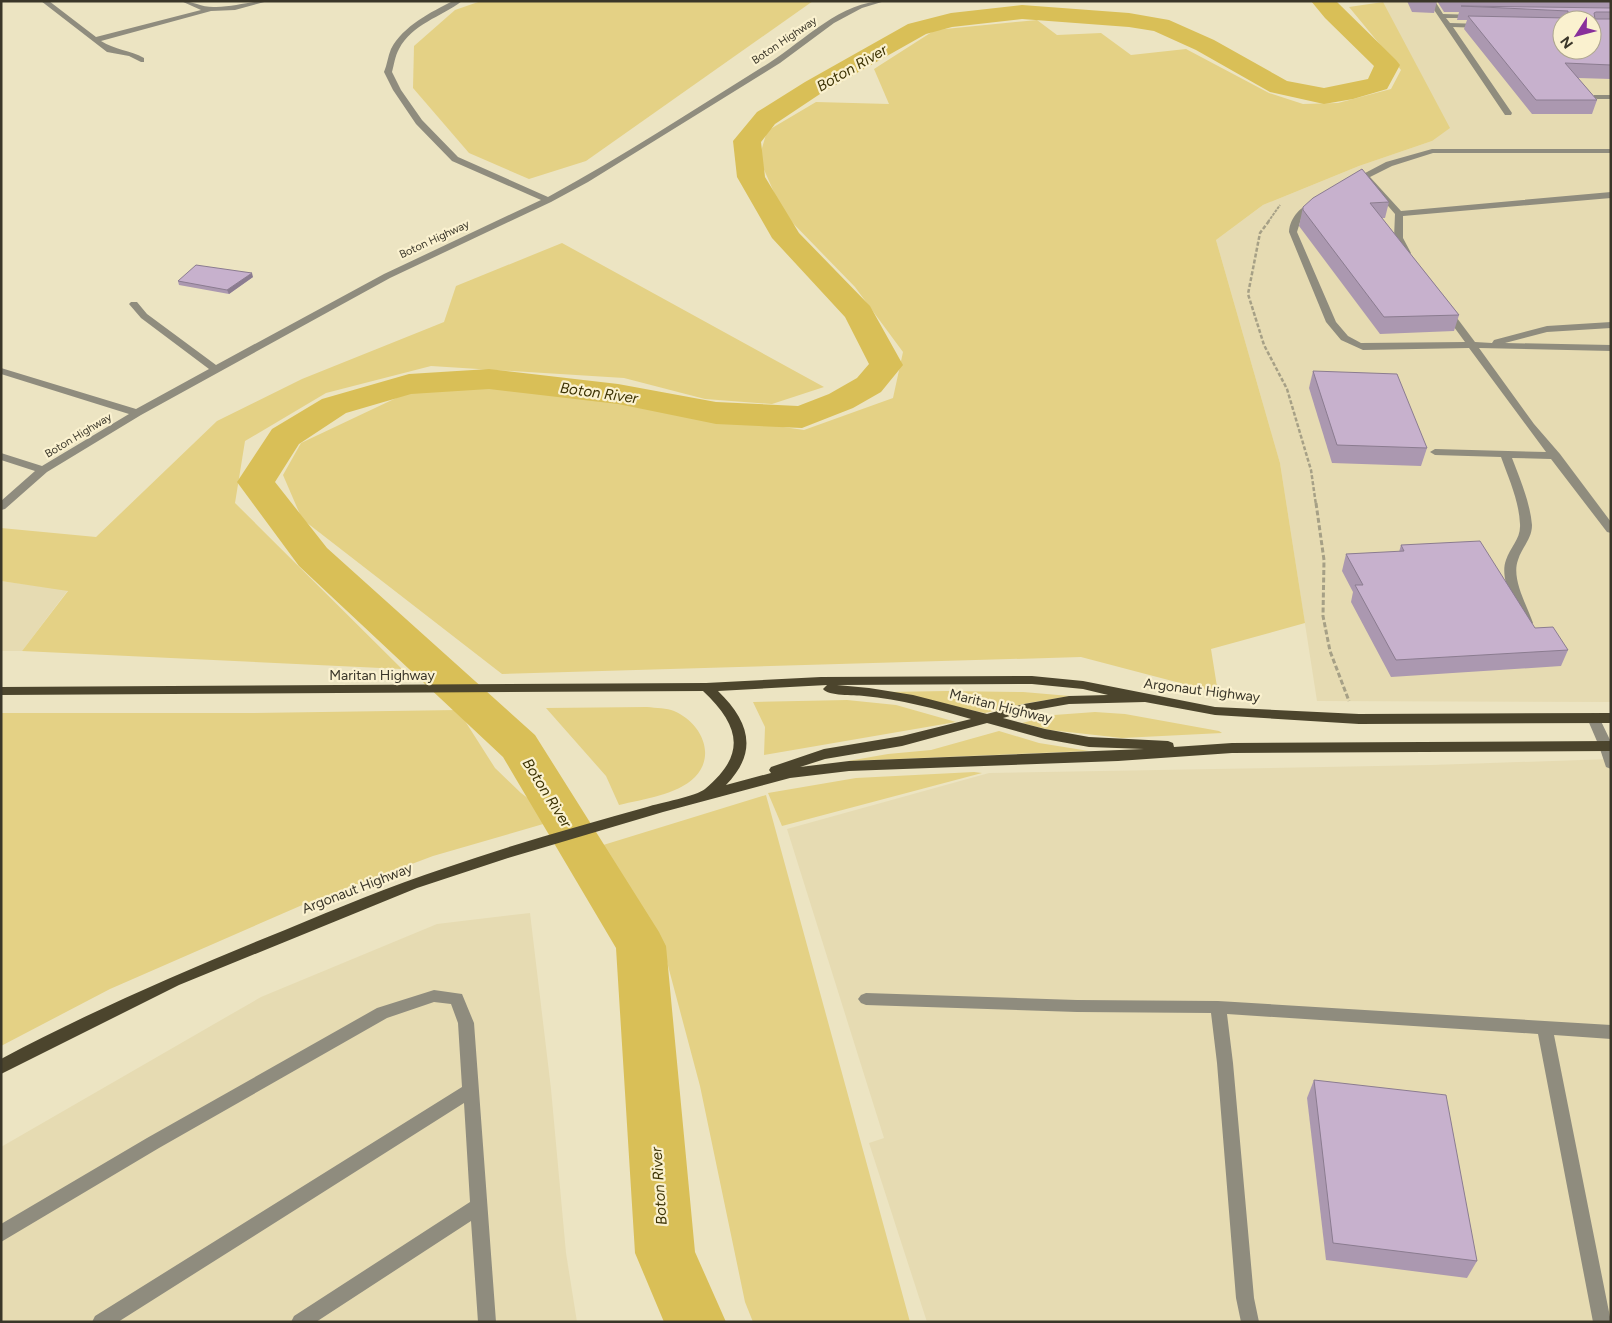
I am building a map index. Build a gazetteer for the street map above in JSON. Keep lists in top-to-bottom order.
{
  "streets": {
    "main road": ["Maritan Highway", "Argonaut Highway"],
    "street": ["Boton Highway"]
  },
  "crossings": [
    ["Maritan Highway", "Argonaut Highway"]
  ],
  "water": ["Boton River"],
  "north": "bottom left"
}
